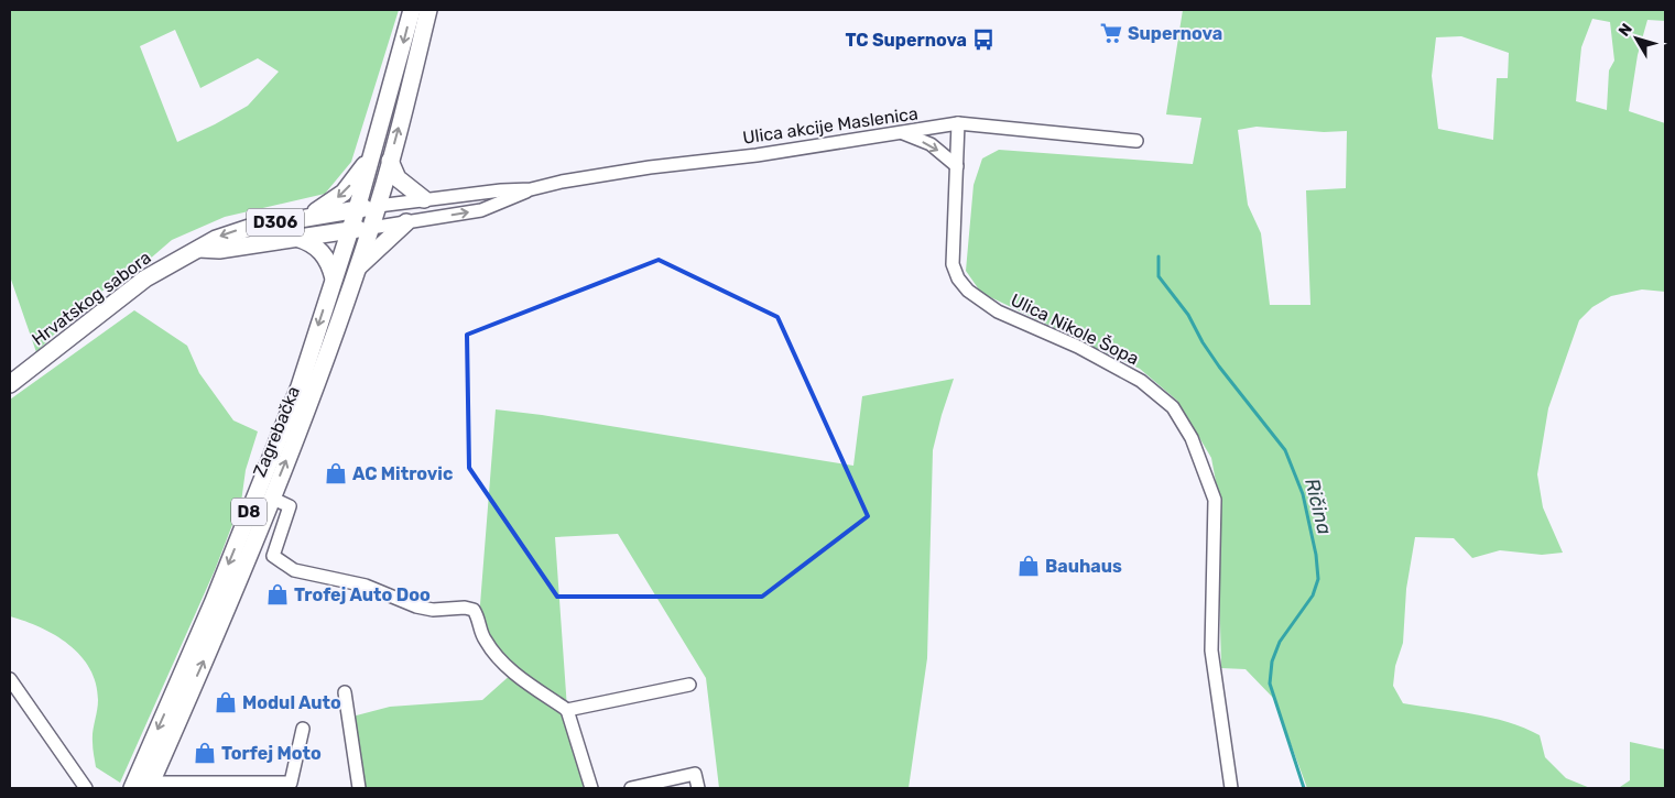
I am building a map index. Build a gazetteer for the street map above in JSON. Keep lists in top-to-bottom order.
{
  "streets": {
    "main road": [
      "D306",
      "Hrvatskog sabora",
      "Zagrebačka",
      "D8"
    ],
    "street": ["Ulica akcije Maslenica", "Ulica Nikole Šopa"]
  },
  "crossings": [
    ["Ulica akcije Maslenica", "Hrvatskog sabora"],
    ["Ulica akcije Maslenica", "Ulica Nikole Šopa"],
    ["Ulica akcije Maslenica", "Zagrebačka"],
    ["Ulica akcije Maslenica", "D8"],
    ["D306", "Hrvatskog sabora"],
    ["D306", "Zagrebačka"],
    ["Hrvatskog sabora", "Zagrebačka"],
    ["Hrvatskog sabora", "D8"],
    ["Zagrebačka", "D8"]
  ],
  "water": ["Ričina"],
  "places": {
    "supermarket": ["Supernova"],
    "bus stop": ["TC Supernova"],
    "shop": [
      "AC Mitrovic",
      "Bauhaus",
      "Trofej Auto Doo",
      "Modul Auto",
      "Torfej Moto"
    ]
  },
  "north": "top left"
}
